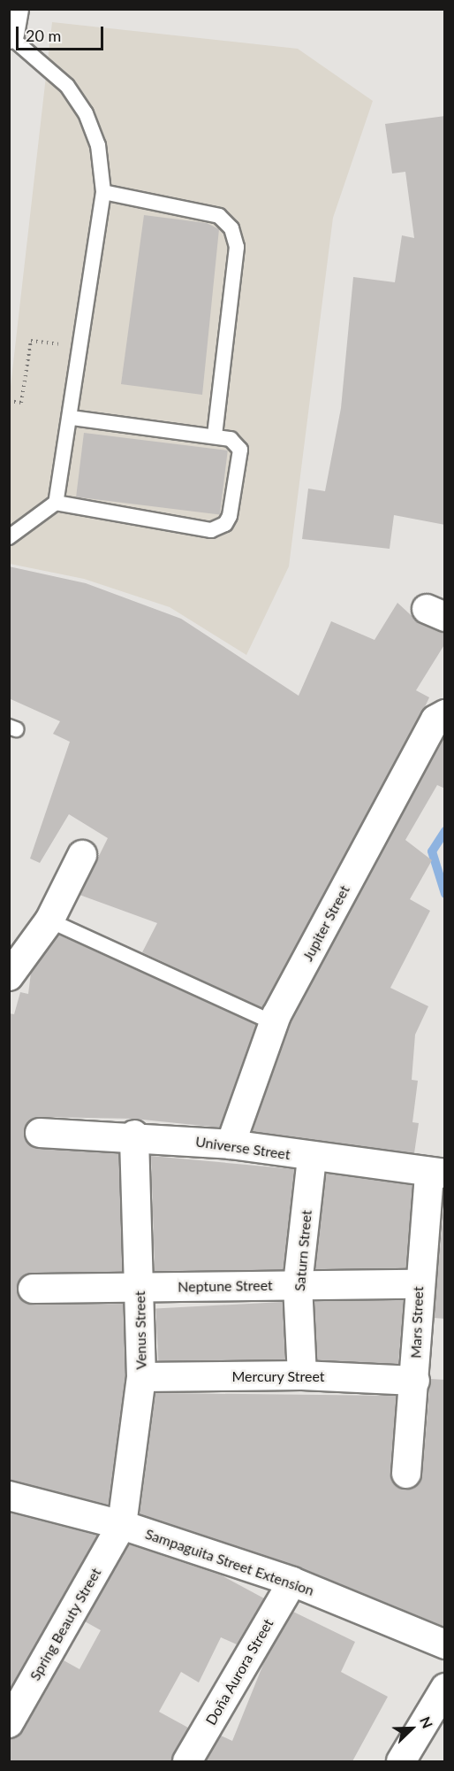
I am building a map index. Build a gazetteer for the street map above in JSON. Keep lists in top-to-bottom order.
{
  "streets": {
    "street": [
      "Jupiter Street",
      "Universe Street",
      "Saturn Street",
      "Neptune Street",
      "Mars Street",
      "Venus Street",
      "Mercury Street",
      "Sampaguita Street Extension",
      "Spring Beauty Street",
      "Doña Aurora Street"
    ]
  },
  "crossings": [
    ["Jupiter Street", "Universe Street"],
    ["Universe Street", "Saturn Street"],
    ["Universe Street", "Mars Street"],
    ["Universe Street", "Venus Street"],
    ["Saturn Street", "Neptune Street"],
    ["Saturn Street", "Mercury Street"],
    ["Neptune Street", "Mars Street"],
    ["Neptune Street", "Venus Street"],
    ["Mars Street", "Mercury Street"],
    ["Venus Street", "Mercury Street"],
    ["Venus Street", "Sampaguita Street Extension"],
    ["Venus Street", "Spring Beauty Street"],
    ["Sampaguita Street Extension", "Spring Beauty Street"],
    ["Sampaguita Street Extension", "Doña Aurora Street"]
  ],
  "scale_bar": "20 m",
  "north": "top right"
}
